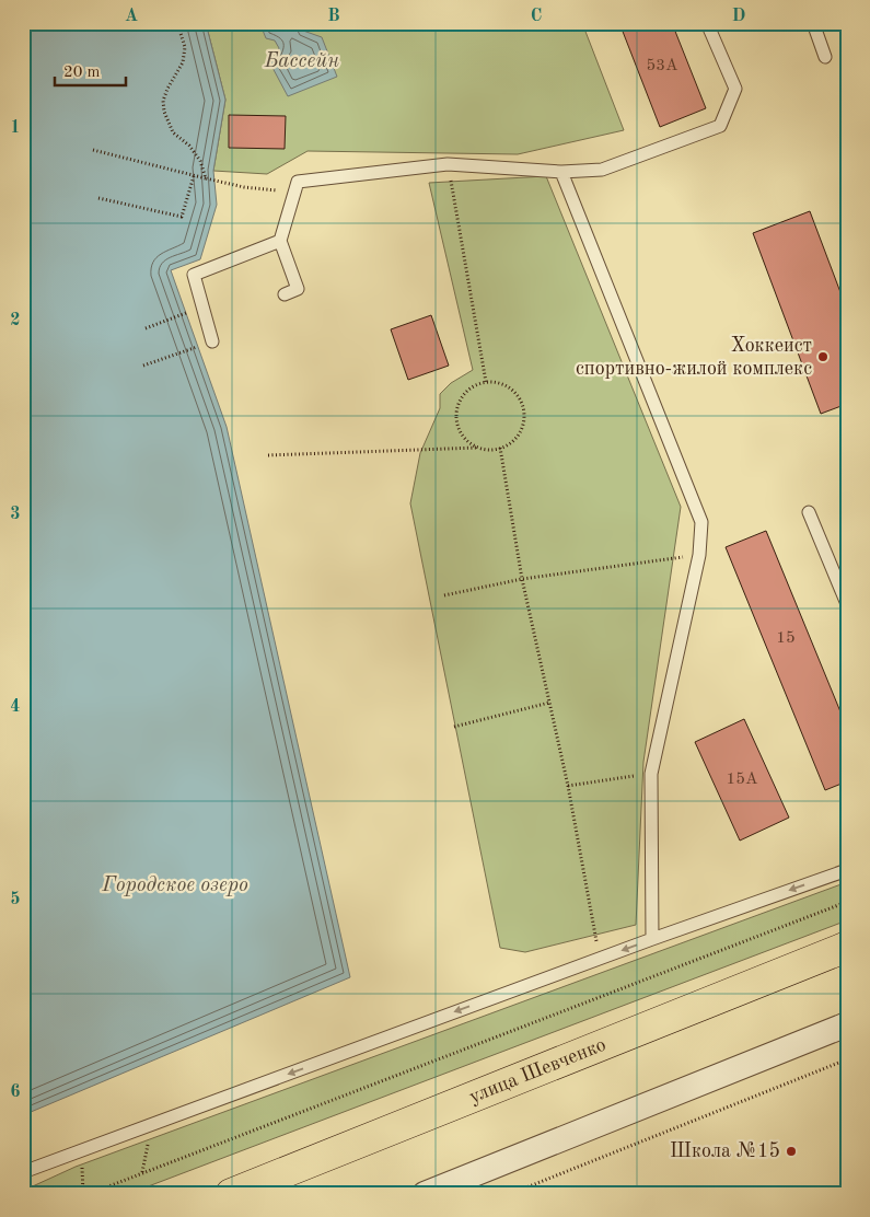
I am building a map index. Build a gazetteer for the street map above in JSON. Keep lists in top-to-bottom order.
{
  "streets": {
    "main road": ["улица Шевченко"]
  },
  "water": ["Бассейн", "Городское озеро"],
  "places": ["Хоккеист спортивно-жилой комплекс", "Школа №15"],
  "house_numbers": ["53А", "15", "15А"],
  "scale_bar": "20 m",
  "grid": {
    "columns": [
      "A",
      "B",
      "C",
      "D"
    ],
    "rows": [
      "1",
      "2",
      "3",
      "4",
      "5",
      "6"
    ]
  }
}
